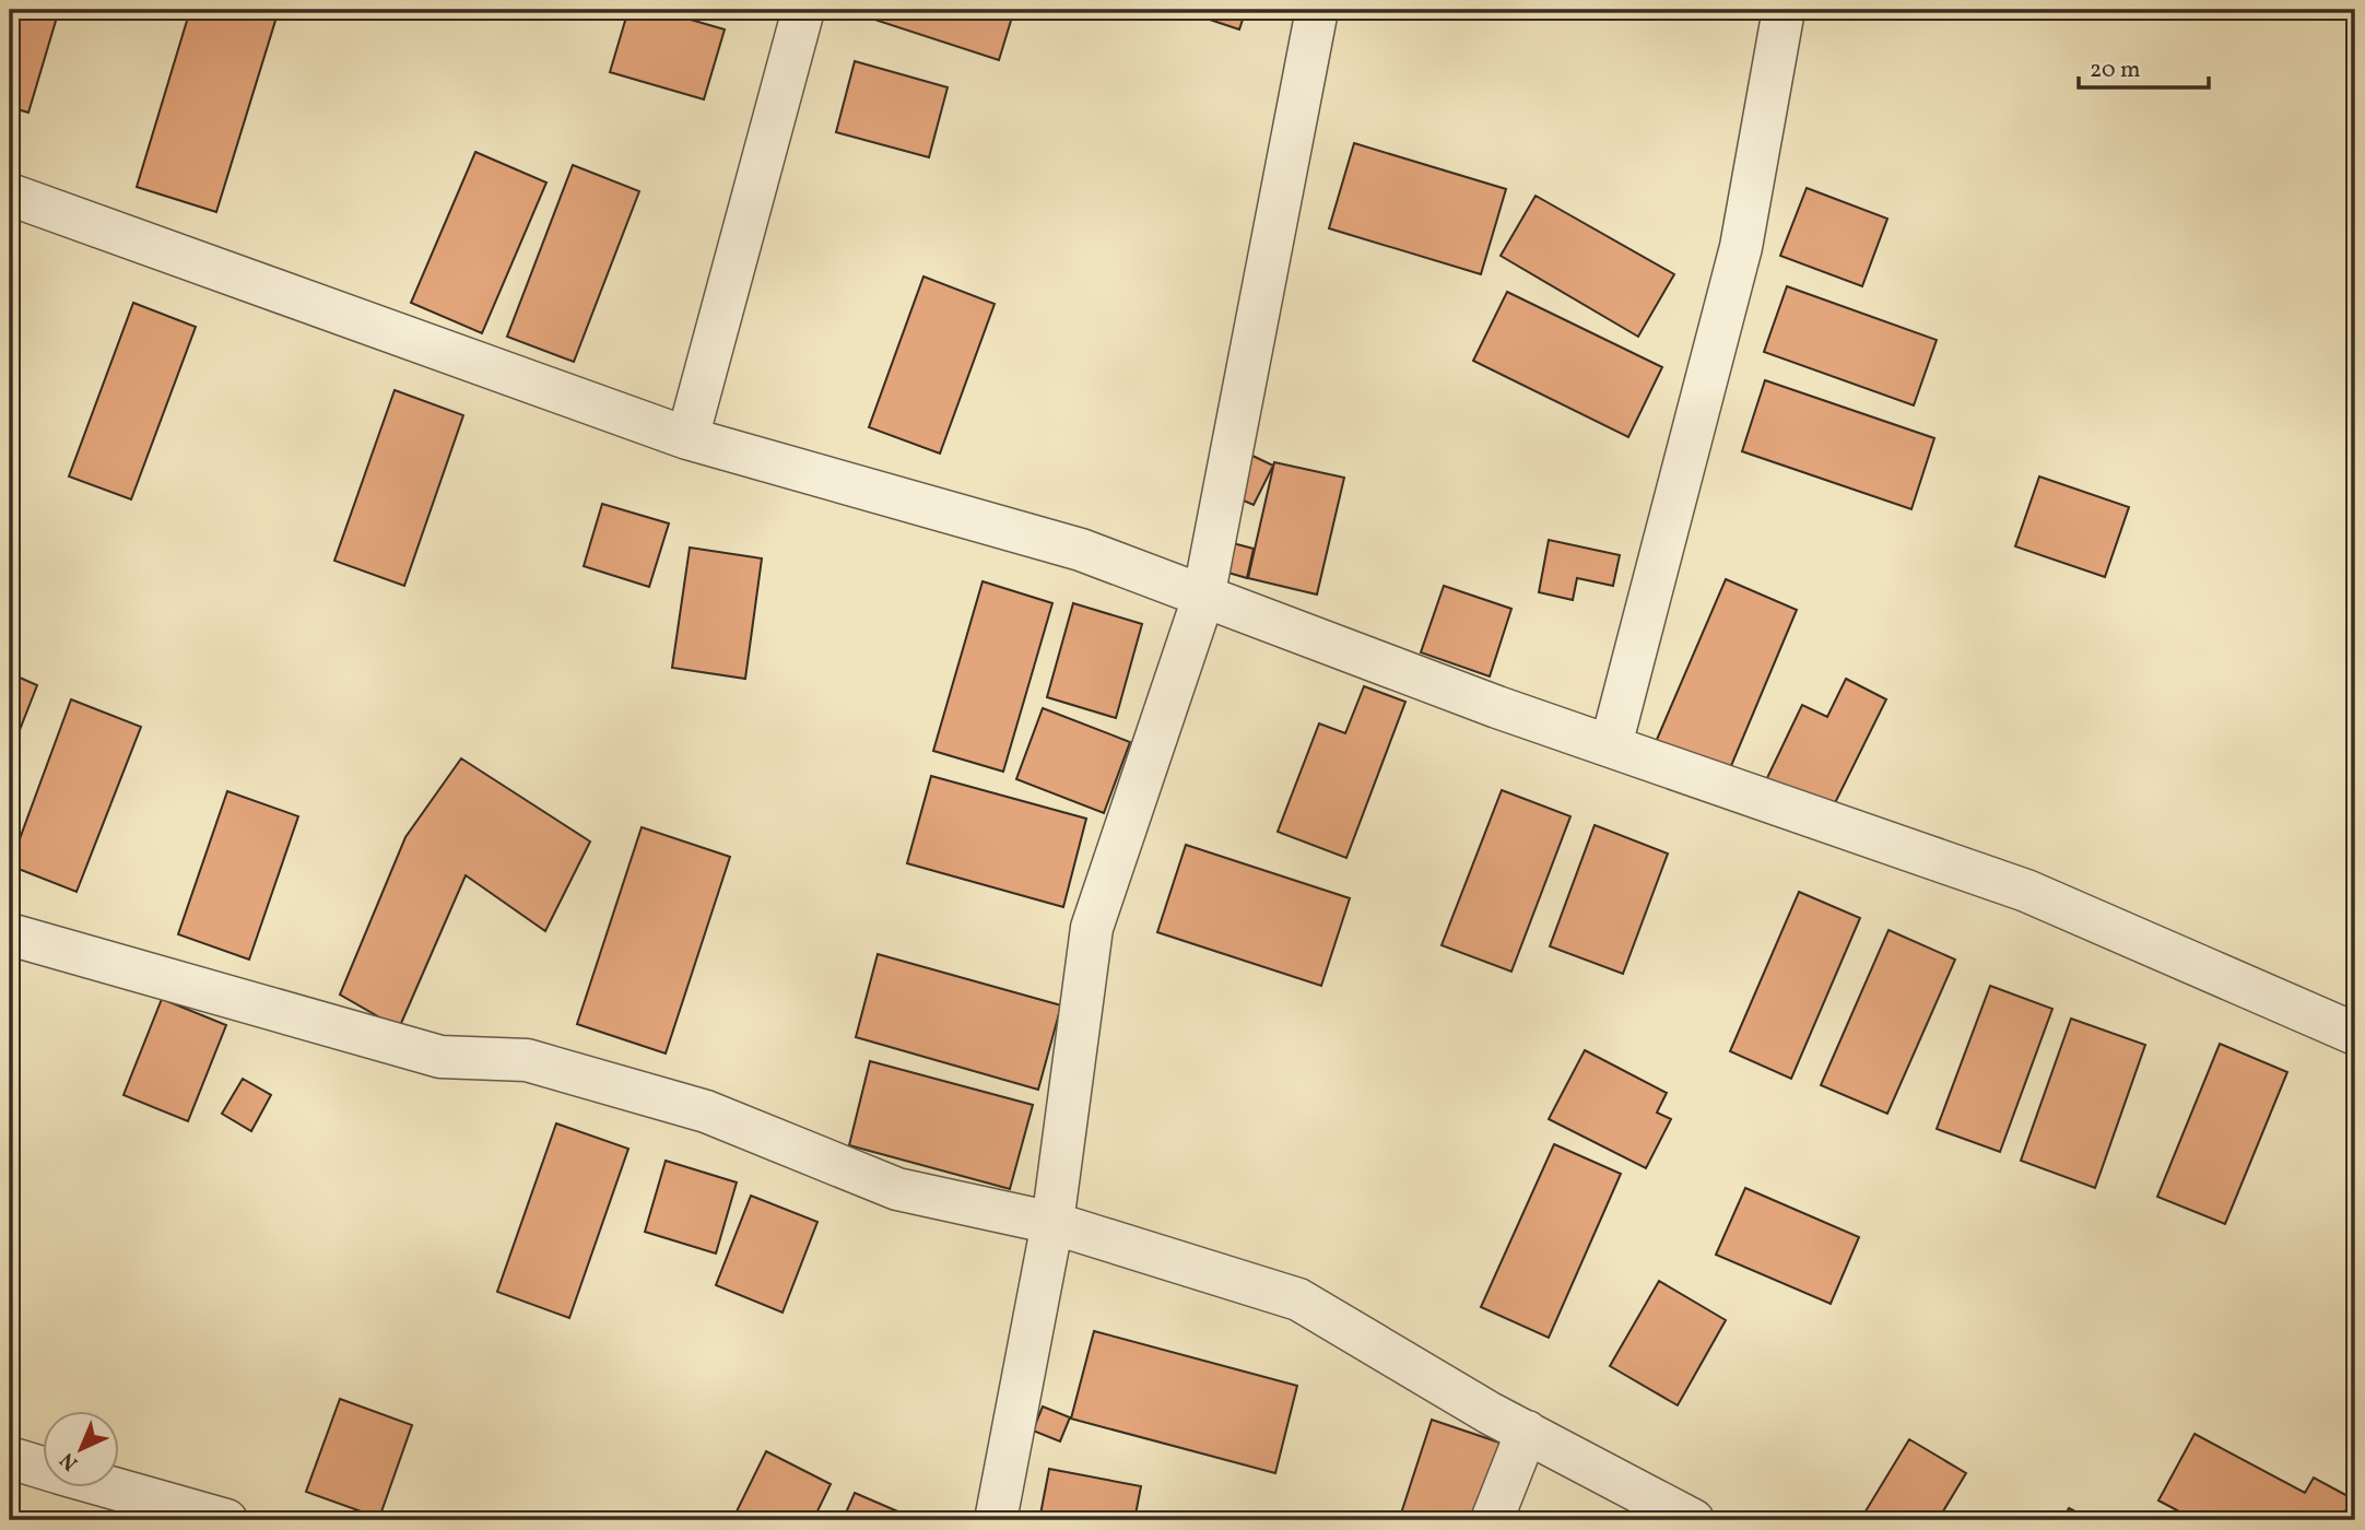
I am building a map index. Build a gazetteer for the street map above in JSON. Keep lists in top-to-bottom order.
{
  "scale_bar": "20 m",
  "north": "bottom left"
}
